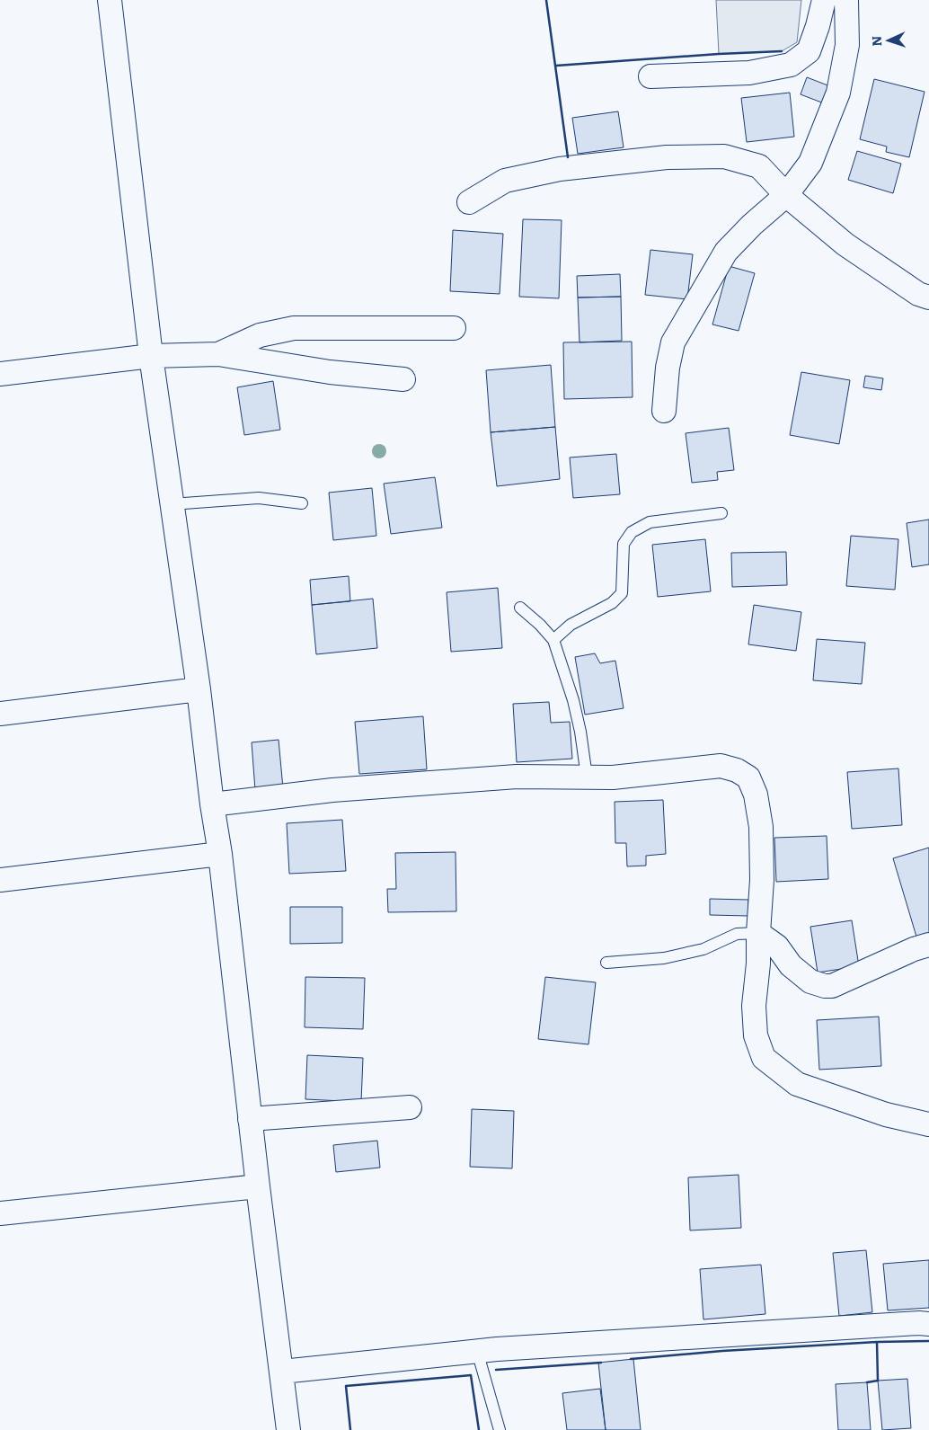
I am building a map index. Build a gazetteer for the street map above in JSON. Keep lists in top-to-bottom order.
{
  "north": "left"
}
